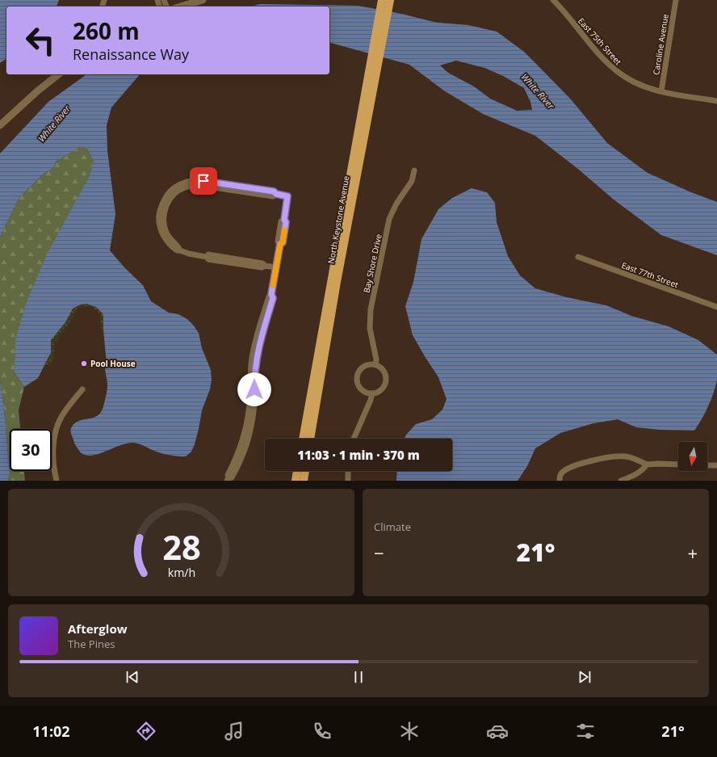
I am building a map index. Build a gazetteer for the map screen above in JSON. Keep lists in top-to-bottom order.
{
  "streets": {
    "main road": ["North Keystone Avenue"],
    "street": [
      "East 75th Street",
      "Caroline Avenue",
      "Bay Shore Drive",
      "East 77th Street"
    ]
  },
  "crossings": [
    ["East 75th Street", "Caroline Avenue"]
  ],
  "water": ["White River"],
  "places": ["Pool House"],
  "north": "bottom",
  "page": {
    "turn": ["260 m", "Renaissance Way"],
    "limit": "30",
    "trip": "11:03 · 1 min · 370 m",
    "tile": "Climate",
    "heat": ["−", "21°", "+"],
    "song": ["Afterglow", "The Pines"],
    "tabs": ["11:02", "21°"],
    "gauge": ["28", "km/h"]
  }
}
